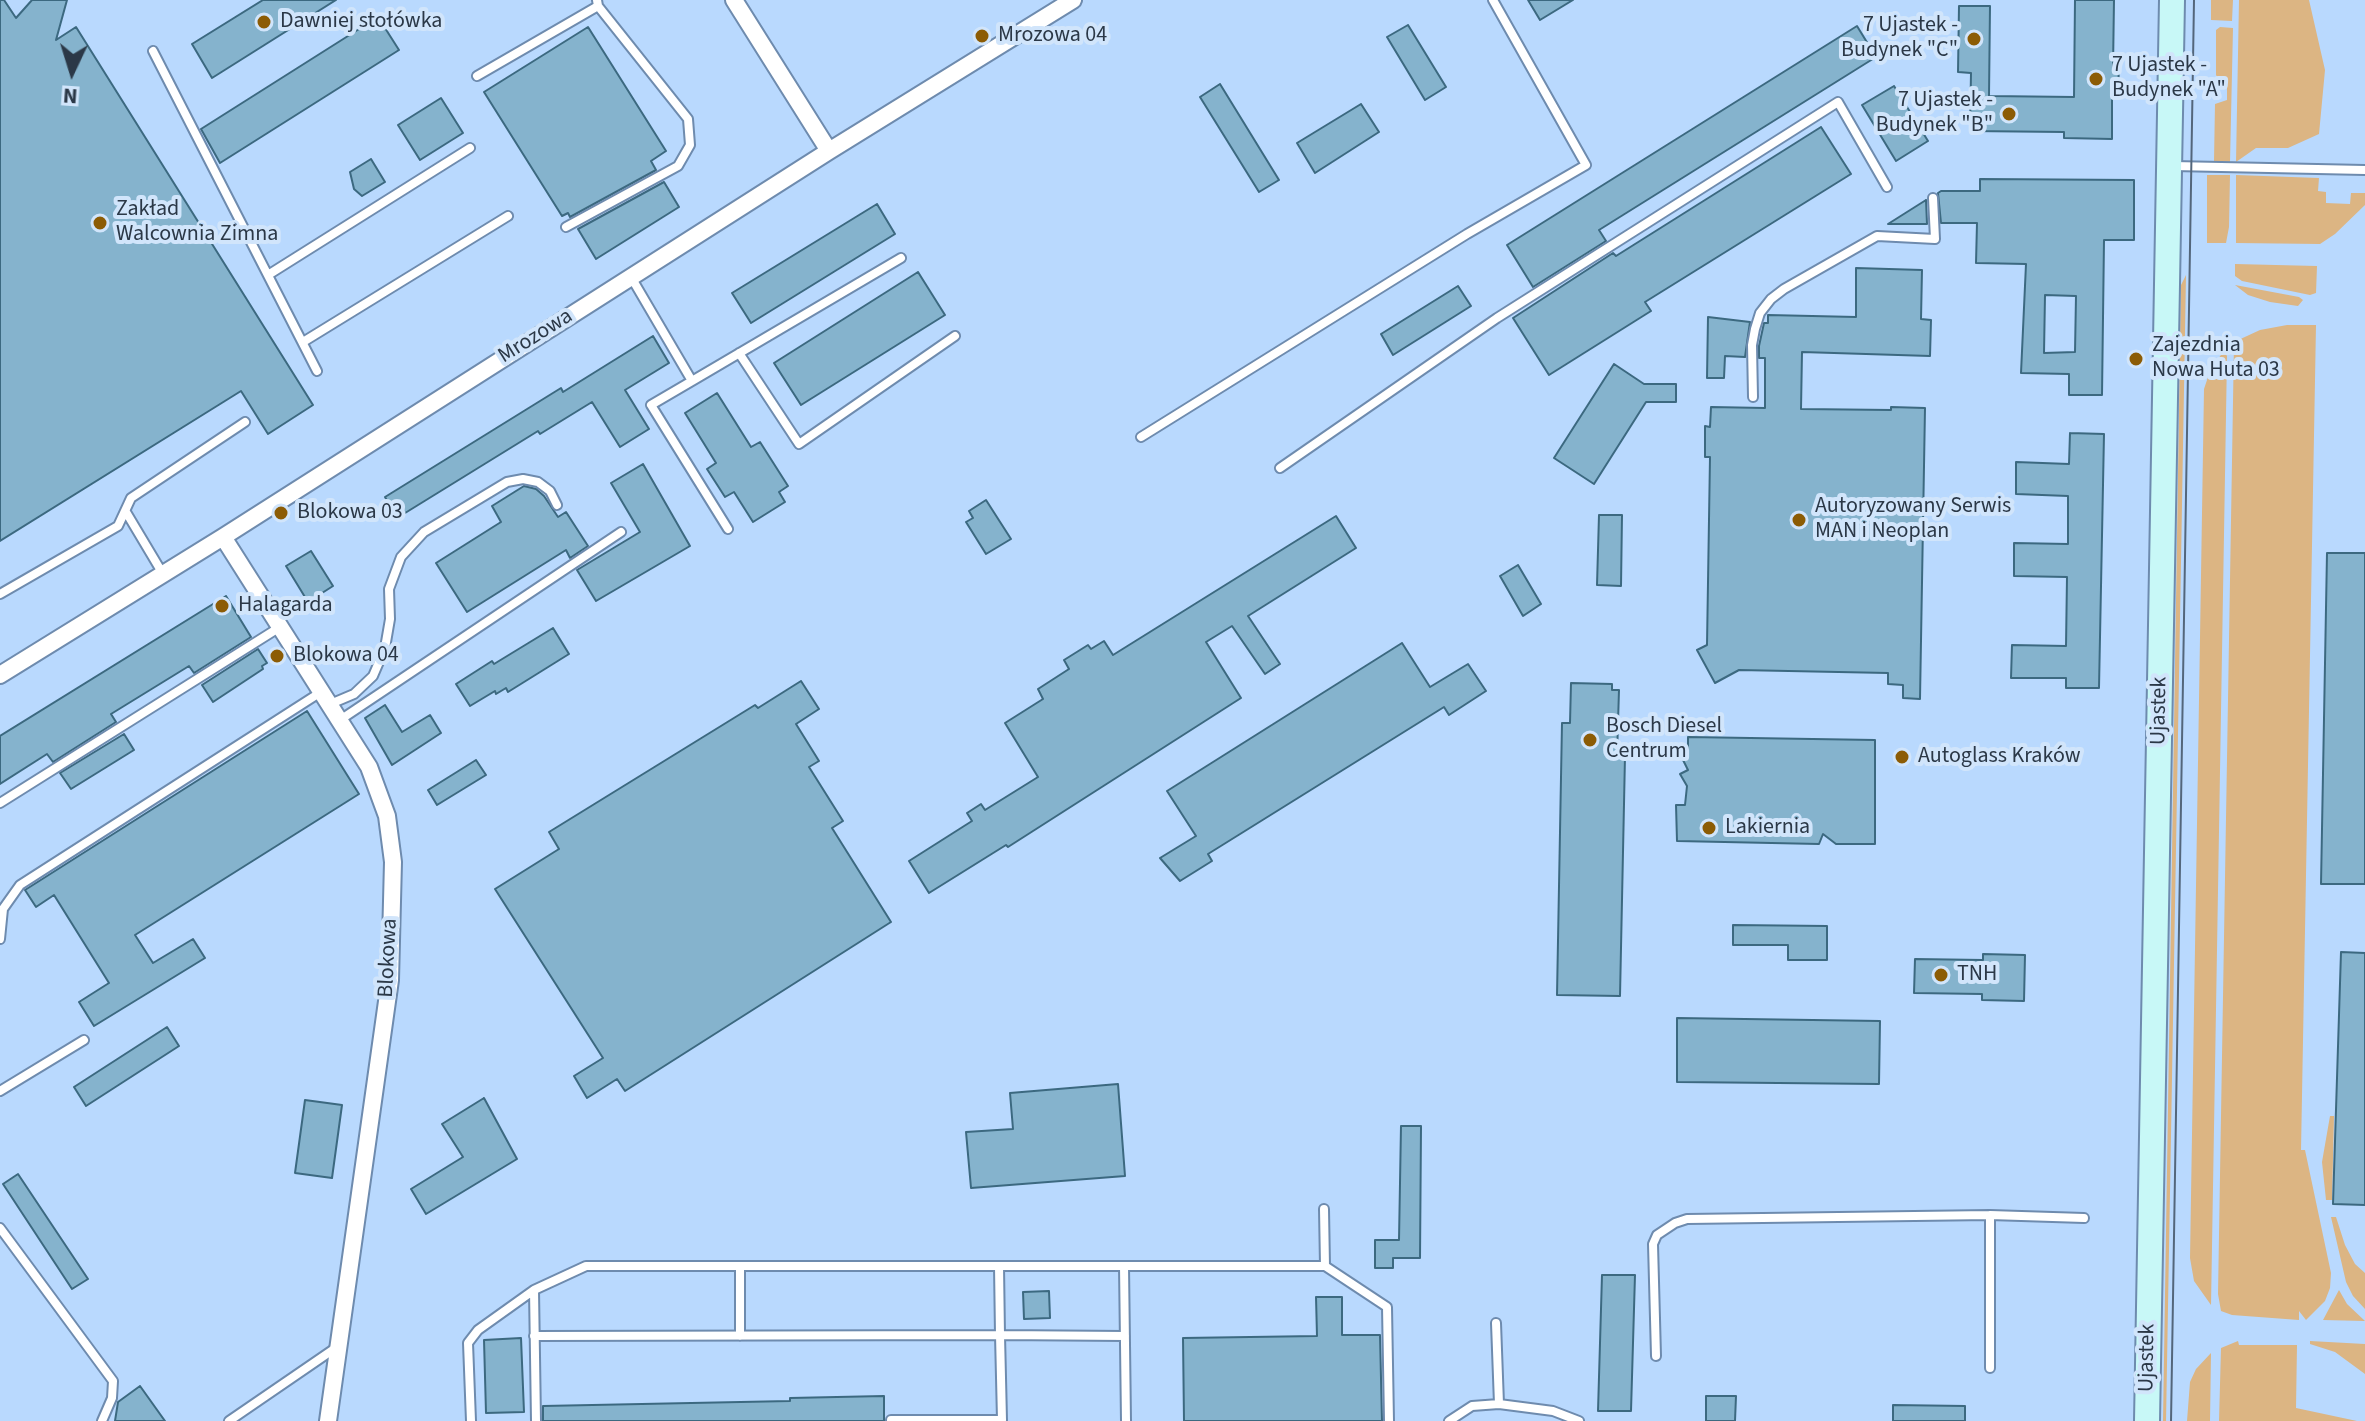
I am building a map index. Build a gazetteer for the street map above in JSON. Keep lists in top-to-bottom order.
{
  "streets": {
    "street": ["Mrozowa", "Ujastek", "Blokowa"]
  },
  "crossings": [
    ["Mrozowa", "Blokowa"]
  ],
  "places": [
    "Dawniej stołówka",
    "Mrozowa 04",
    "7 Ujastek - Budynek \"C\"",
    "7 Ujastek - Budynek \"A\"",
    "7 Ujastek - Budynek \"B\"",
    "Zakład Walcownia Zimna",
    "Zajezdnia Nowa Huta 03",
    "Blokowa 03",
    "Autoryzowany Serwis MAN i Neoplan",
    "Halagarda",
    "Blokowa 04",
    "Bosch Diesel Centrum",
    "Autoglass Kraków",
    "Lakiernia",
    "TNH"
  ],
  "north": "bottom"
}
